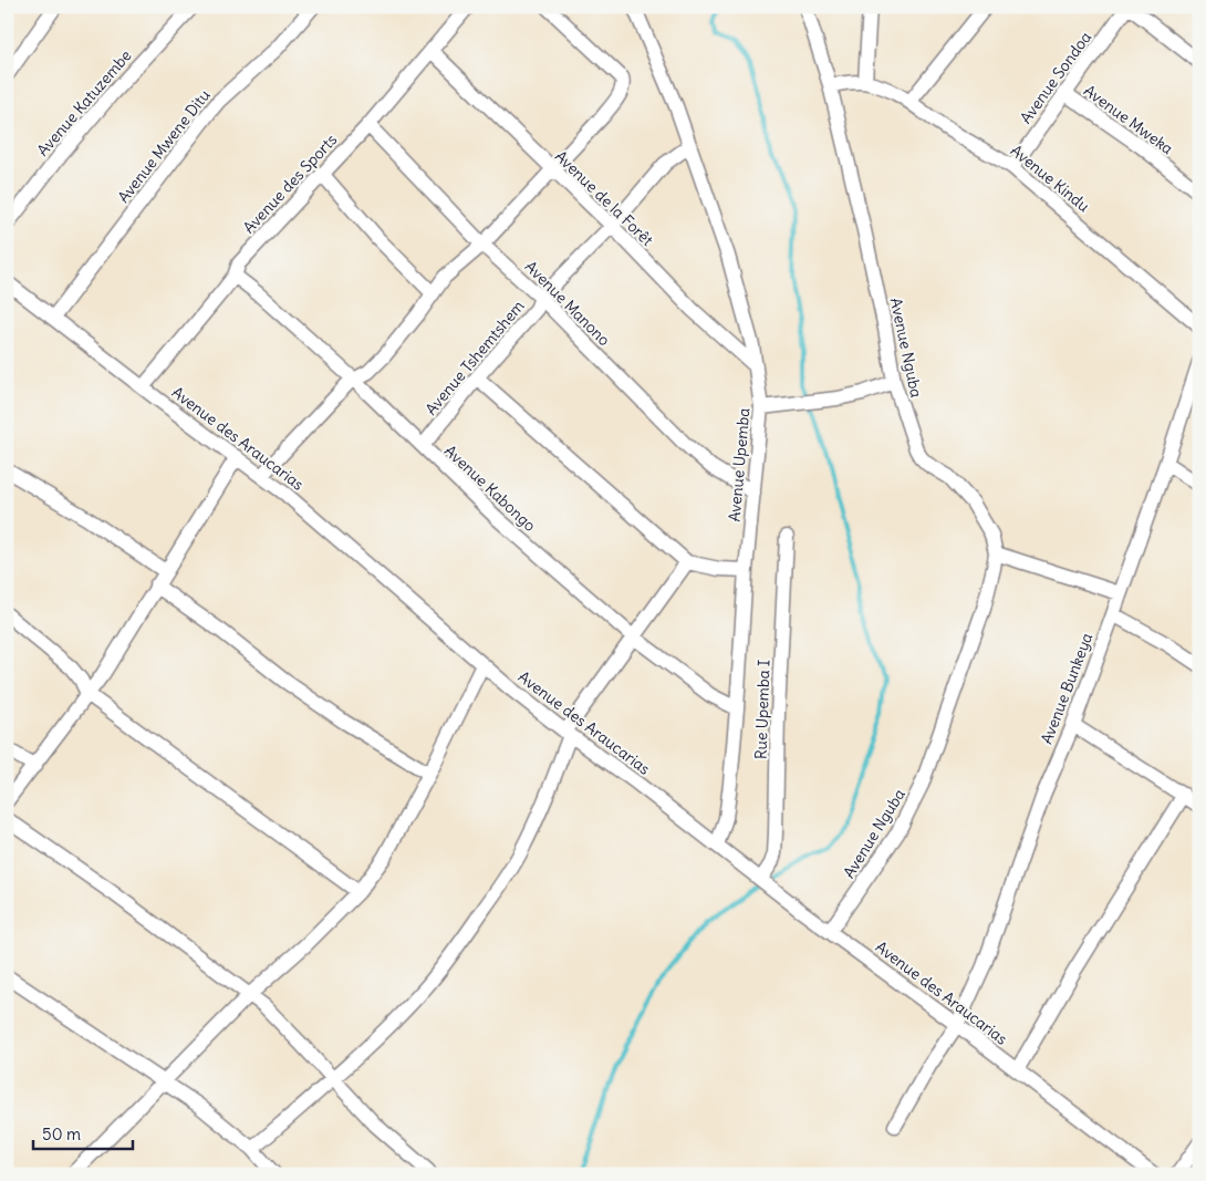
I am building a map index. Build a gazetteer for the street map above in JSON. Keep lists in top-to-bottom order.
{
  "streets": {
    "street": [
      "Avenue Sondoa",
      "Avenue Katuzembe",
      "Avenue Mweka",
      "Avenue Mwene Ditu",
      "Avenue Kindu",
      "Avenue des Sports",
      "Avenue de la Forêt",
      "Avenue Manono",
      "Avenue Nguba",
      "Avenue Tshemtshem",
      "Avenue des Araucarias",
      "Avenue Upemba",
      "Avenue Kabongo",
      "Avenue Bunkeya",
      "Rue Upemba I"
    ]
  },
  "crossings": [
    ["Avenue Sondoa", "Avenue Mweka"],
    ["Avenue Sondoa", "Avenue Kindu"],
    ["Avenue Mwene Ditu", "Avenue des Araucarias"],
    ["Avenue Kindu", "Avenue Nguba"],
    ["Avenue des Sports", "Avenue de la Forêt"],
    ["Avenue des Sports", "Avenue Manono"],
    ["Avenue des Sports", "Avenue des Araucarias"],
    ["Avenue des Sports", "Avenue Kabongo"],
    ["Avenue de la Forêt", "Avenue Tshemtshem"],
    ["Avenue de la Forêt", "Avenue Upemba"],
    ["Avenue Manono", "Avenue Tshemtshem"],
    ["Avenue Manono", "Avenue Upemba"],
    ["Avenue Nguba", "Avenue des Araucarias"],
    ["Avenue Tshemtshem", "Avenue Upemba"],
    ["Avenue Tshemtshem", "Avenue Kabongo"],
    ["Avenue des Araucarias", "Avenue Upemba"],
    ["Avenue des Araucarias", "Avenue Bunkeya"],
    ["Avenue des Araucarias", "Rue Upemba I"],
    ["Avenue Upemba", "Avenue Kabongo"]
  ],
  "scale_bar": "50 m"
}
